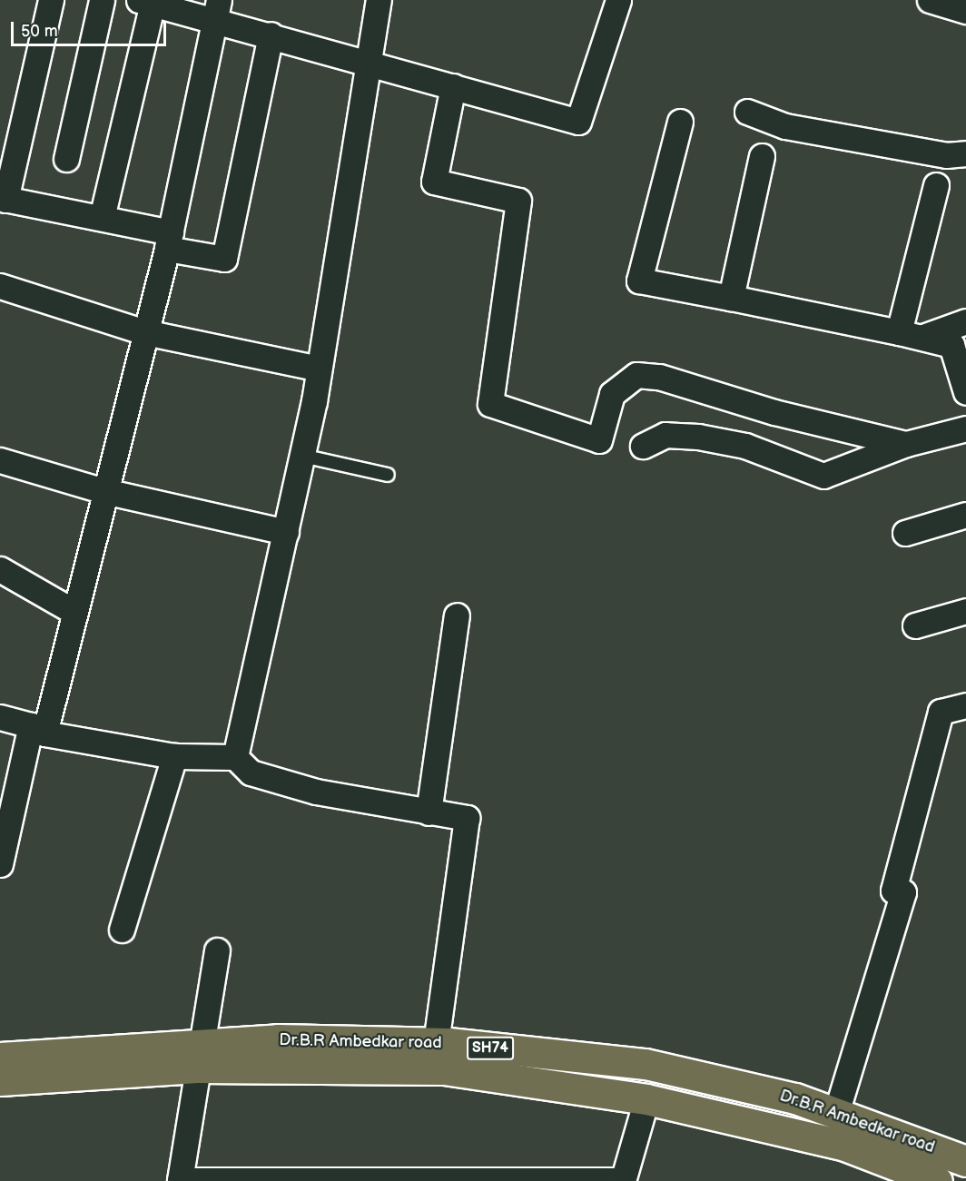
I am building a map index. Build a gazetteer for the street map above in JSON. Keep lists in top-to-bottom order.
{
  "streets": {
    "main road": ["Dr.B.R Ambedkar road", "SH74"]
  },
  "scale_bar": "50 m"
}
